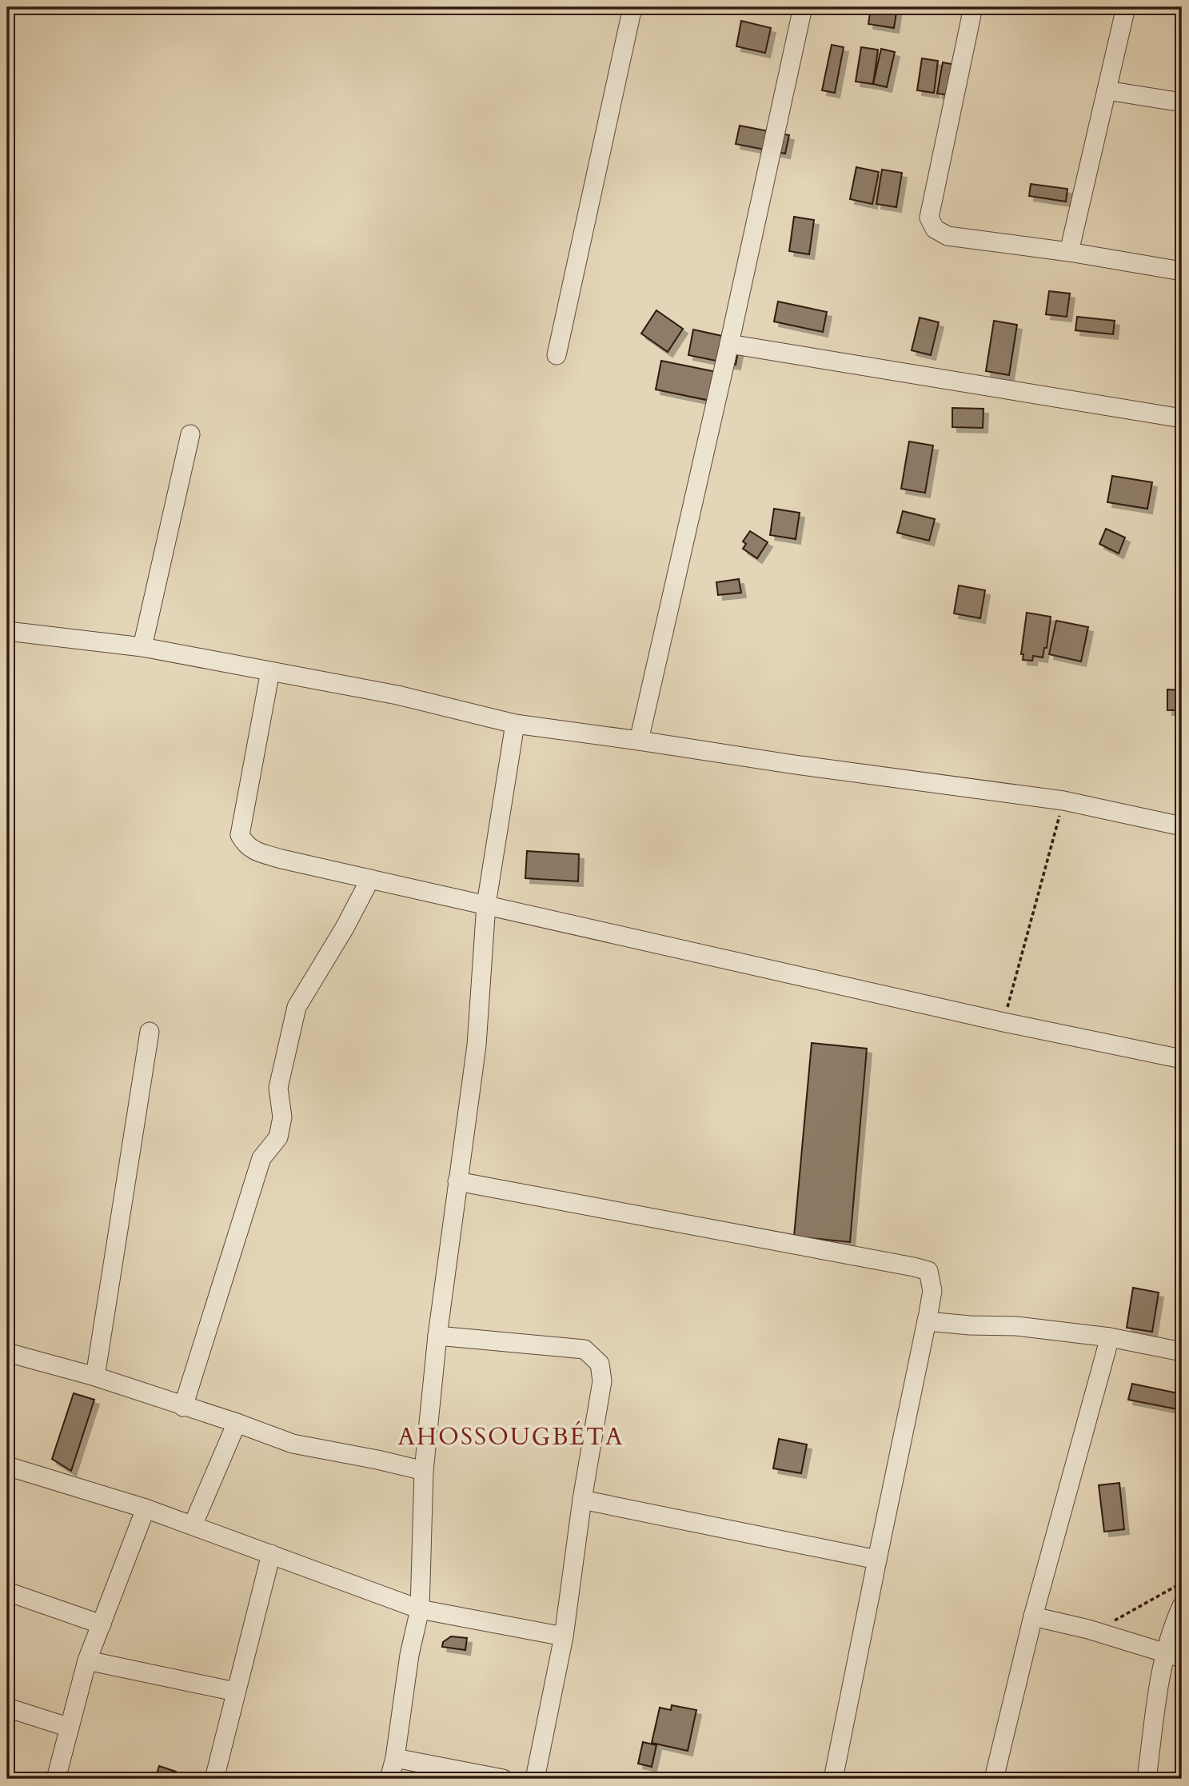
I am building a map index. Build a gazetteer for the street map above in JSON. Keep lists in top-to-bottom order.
{
  "districts": ["AHOSSOUGBÉTA"]
}
